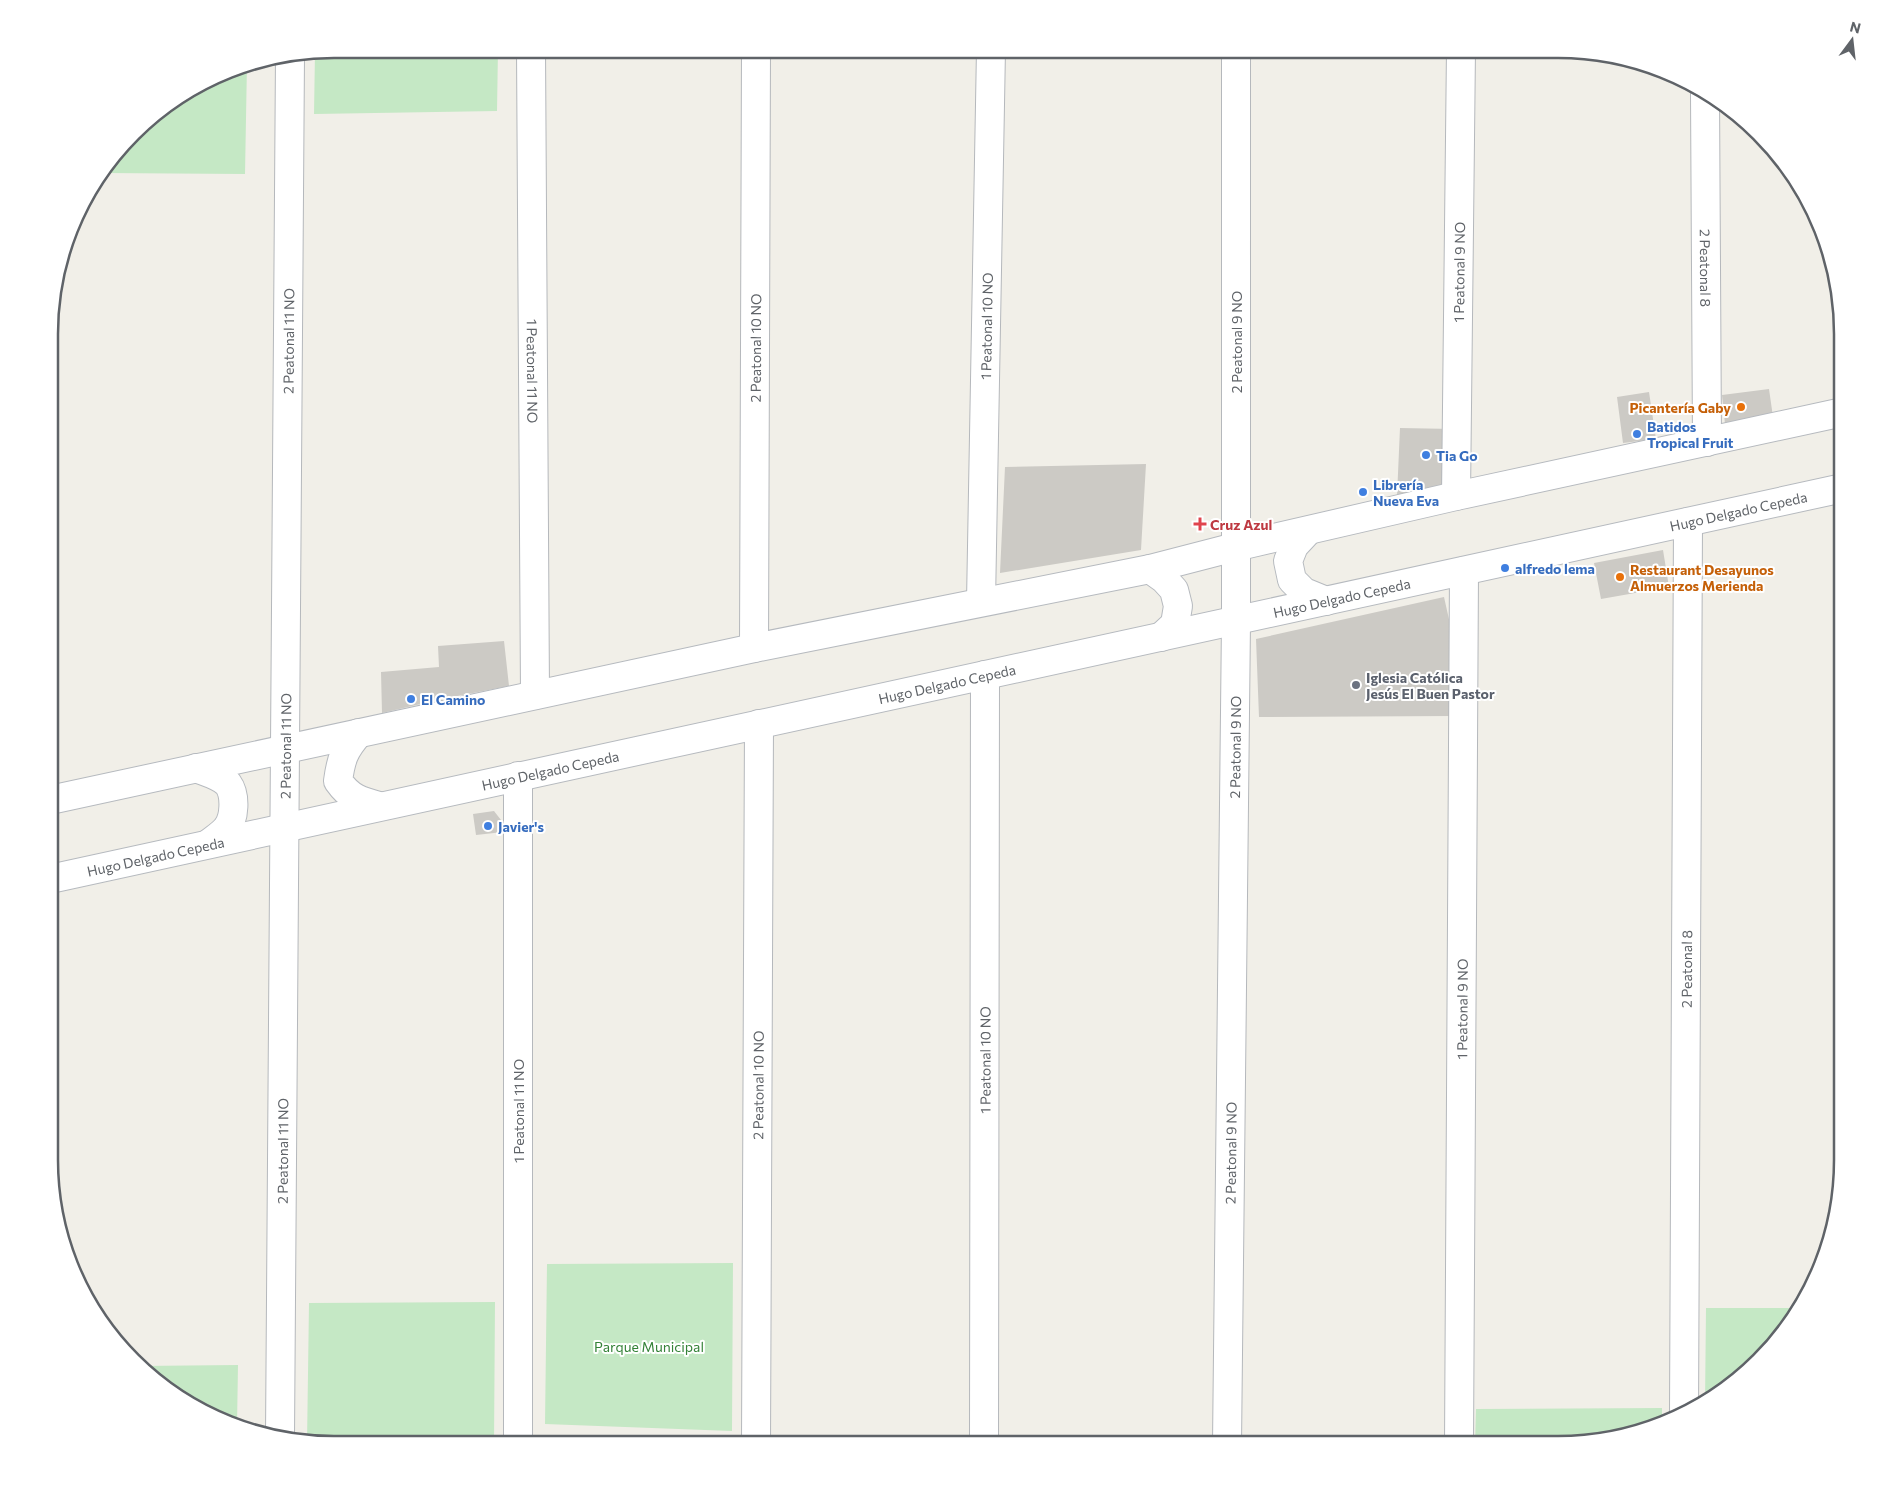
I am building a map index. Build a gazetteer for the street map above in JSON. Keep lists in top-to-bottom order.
{
  "streets": {
    "street": [
      "2 Peatonal 8",
      "1 Peatonal 9 NO",
      "1 Peatonal 10 NO",
      "2 Peatonal 11 NO",
      "2 Peatonal 9 NO",
      "2 Peatonal 10 NO",
      "1 Peatonal 11 NO",
      "Hugo Delgado Cepeda"
    ]
  },
  "crossings": [
    ["2 Peatonal 8", "Hugo Delgado Cepeda"],
    ["1 Peatonal 9 NO", "Hugo Delgado Cepeda"],
    ["1 Peatonal 10 NO", "Hugo Delgado Cepeda"],
    ["2 Peatonal 11 NO", "Hugo Delgado Cepeda"],
    ["2 Peatonal 9 NO", "Hugo Delgado Cepeda"],
    ["2 Peatonal 10 NO", "Hugo Delgado Cepeda"],
    ["1 Peatonal 11 NO", "Hugo Delgado Cepeda"]
  ],
  "parks": ["Parque Municipal"],
  "places": {
    "other": [
      "Picantería Gaby",
      "Batidos Tropical Fruit",
      "Tia Go",
      "Librería Nueva Eva",
      "alfredo lema",
      "Restaurant Desayunos Almuerzos Merienda",
      "Iglesia Católica Jesús El Buen Pastor",
      "El Camino",
      "Javier's"
    ],
    "health": ["Cruz Azul"]
  },
  "north": "top"
}
